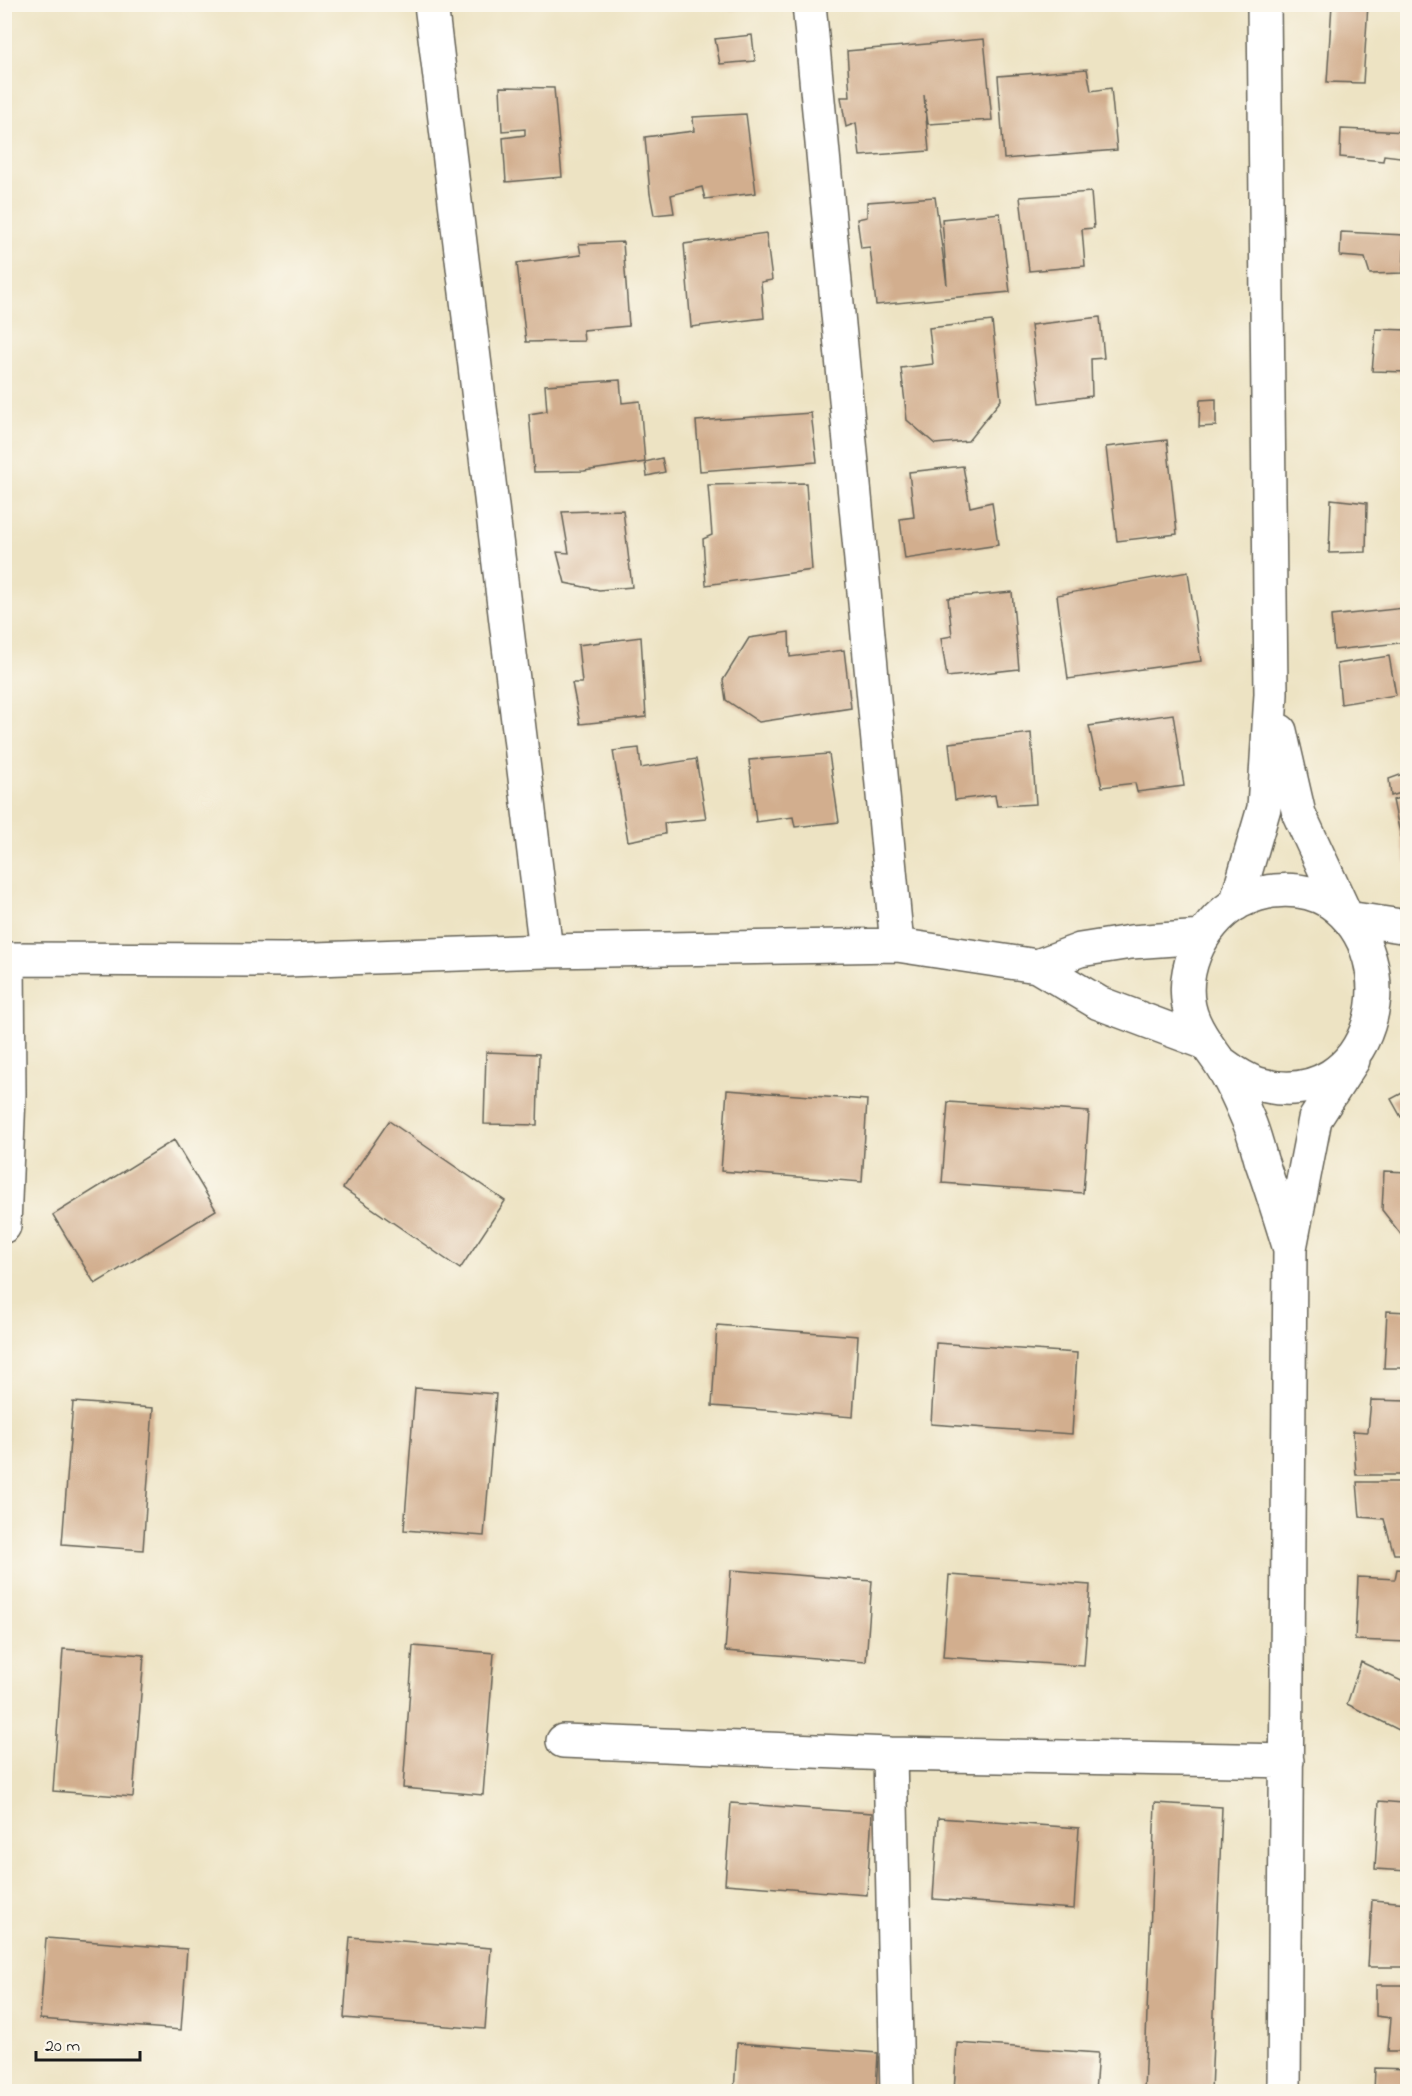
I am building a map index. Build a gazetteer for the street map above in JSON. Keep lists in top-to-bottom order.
{
  "scale_bar": "20 m"
}
